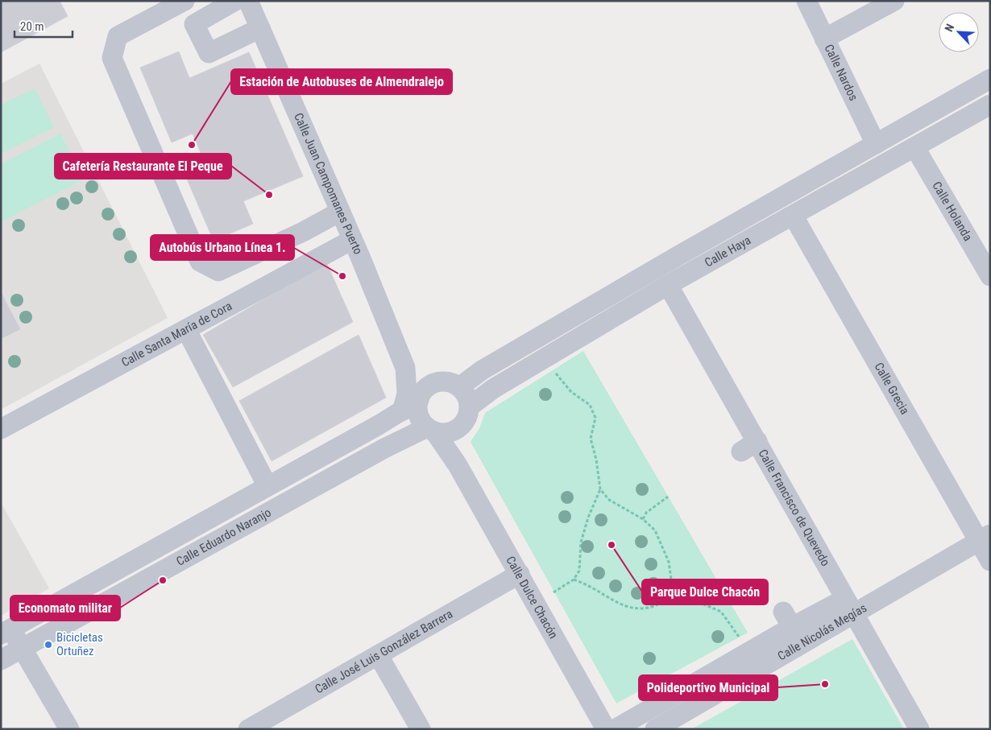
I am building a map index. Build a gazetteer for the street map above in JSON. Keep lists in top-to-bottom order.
{
  "streets": {
    "street": [
      "Calle Nardos",
      "Calle Juan Campomanes Puerto",
      "Calle Holanda",
      "Calle Haya",
      "Calle Santa María de Cora",
      "Calle Grecia",
      "Calle Francisco de Quevedo",
      "Calle Eduardo Naranjo",
      "Calle Dulce Chacón",
      "Calle Nicolás Megías",
      "Calle José Luis González Barrera"
    ]
  },
  "crossings": [
    ["Calle Juan Campomanes Puerto", "Calle Santa María de Cora"],
    ["Calle Juan Campomanes Puerto", "Calle Eduardo Naranjo"],
    ["Calle Holanda", "Calle Haya"],
    ["Calle Haya", "Calle Grecia"],
    ["Calle Haya", "Calle Francisco de Quevedo"],
    ["Calle Haya", "Calle Eduardo Naranjo"],
    ["Calle Haya", "Calle Dulce Chacón"],
    ["Calle Grecia", "Calle Nicolás Megías"],
    ["Calle Francisco de Quevedo", "Calle Nicolás Megías"],
    ["Calle Eduardo Naranjo", "Calle Dulce Chacón"],
    ["Calle Dulce Chacón", "Calle José Luis González Barrera"]
  ],
  "places": [
    "Estación de Autobuses de Almendralejo",
    "Cafetería Restaurante El Peque",
    "Autobús Urbano Línea 1.",
    "Parque Dulce Chacón",
    "Economato militar",
    "Bicicletas Ortuñez",
    "Polideportivo Municipal"
  ],
  "scale_bar": "20 m",
  "north": "top left"
}
